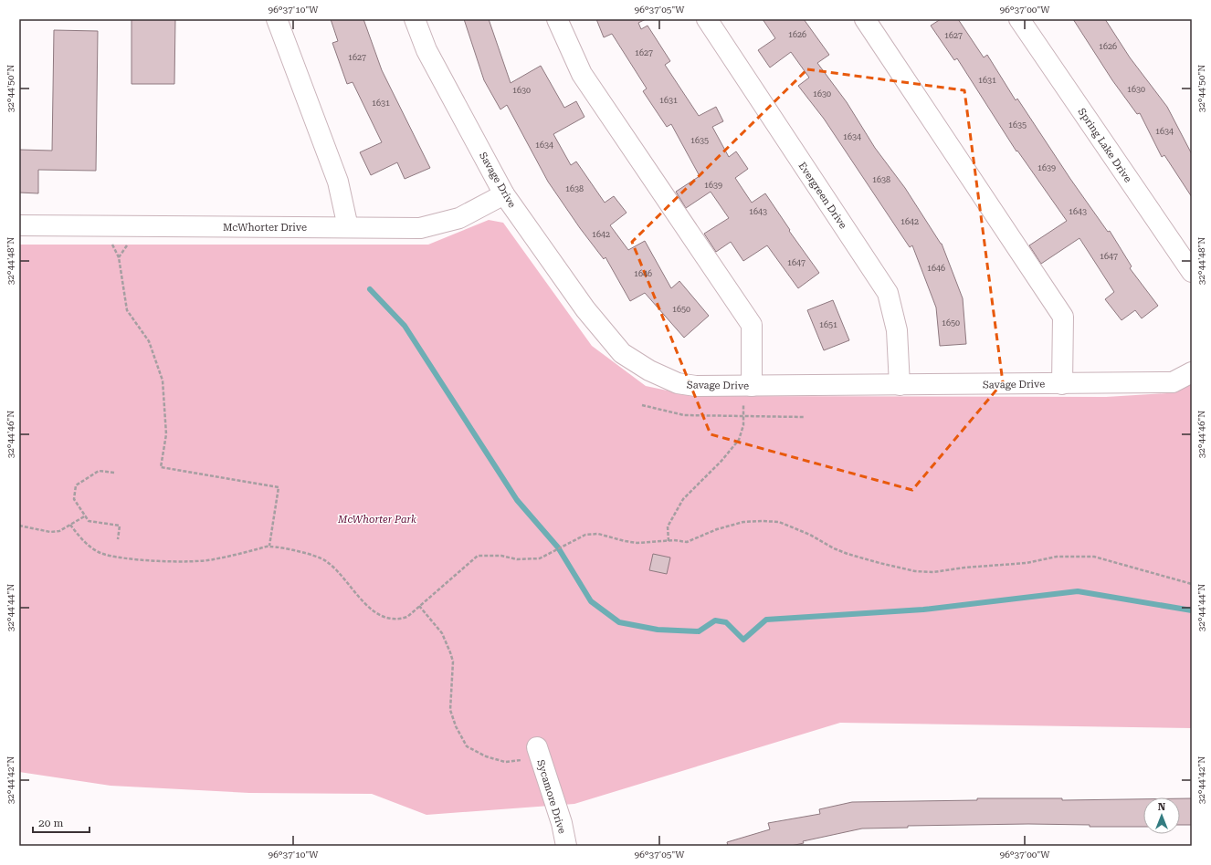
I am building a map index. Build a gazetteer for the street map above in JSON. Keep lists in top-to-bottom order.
{
  "streets": {
    "street": [
      "Spring Lake Drive",
      "Savage Drive",
      "Evergreen Drive",
      "McWhorter Drive",
      "Sycamore Drive"
    ]
  },
  "crossings": [
    ["Savage Drive", "Evergreen Drive"],
    ["Savage Drive", "McWhorter Drive"]
  ],
  "parks": ["McWhorter Park"],
  "house_numbers": [
    "1626",
    "1627",
    "1626",
    "1627",
    "1627",
    "1631",
    "1630",
    "1630",
    "1630",
    "1631",
    "1631",
    "1635",
    "1634",
    "1634",
    "1635",
    "1634",
    "1639",
    "1638",
    "1639",
    "1638",
    "1643",
    "1643",
    "1642",
    "1642",
    "1647",
    "1647",
    "1646",
    "1646",
    "1650",
    "1650",
    "1651"
  ],
  "scale_bar": "20 m",
  "north": "top",
  "coordinates": [
    "96°37'10\"W",
    "96°37'05\"W",
    "96°37'00\"W",
    "32°44'50\"N",
    "32°44'48\"N",
    "32°44'46\"N",
    "32°44'44\"N",
    "32°44'42\"N"
  ]
}
